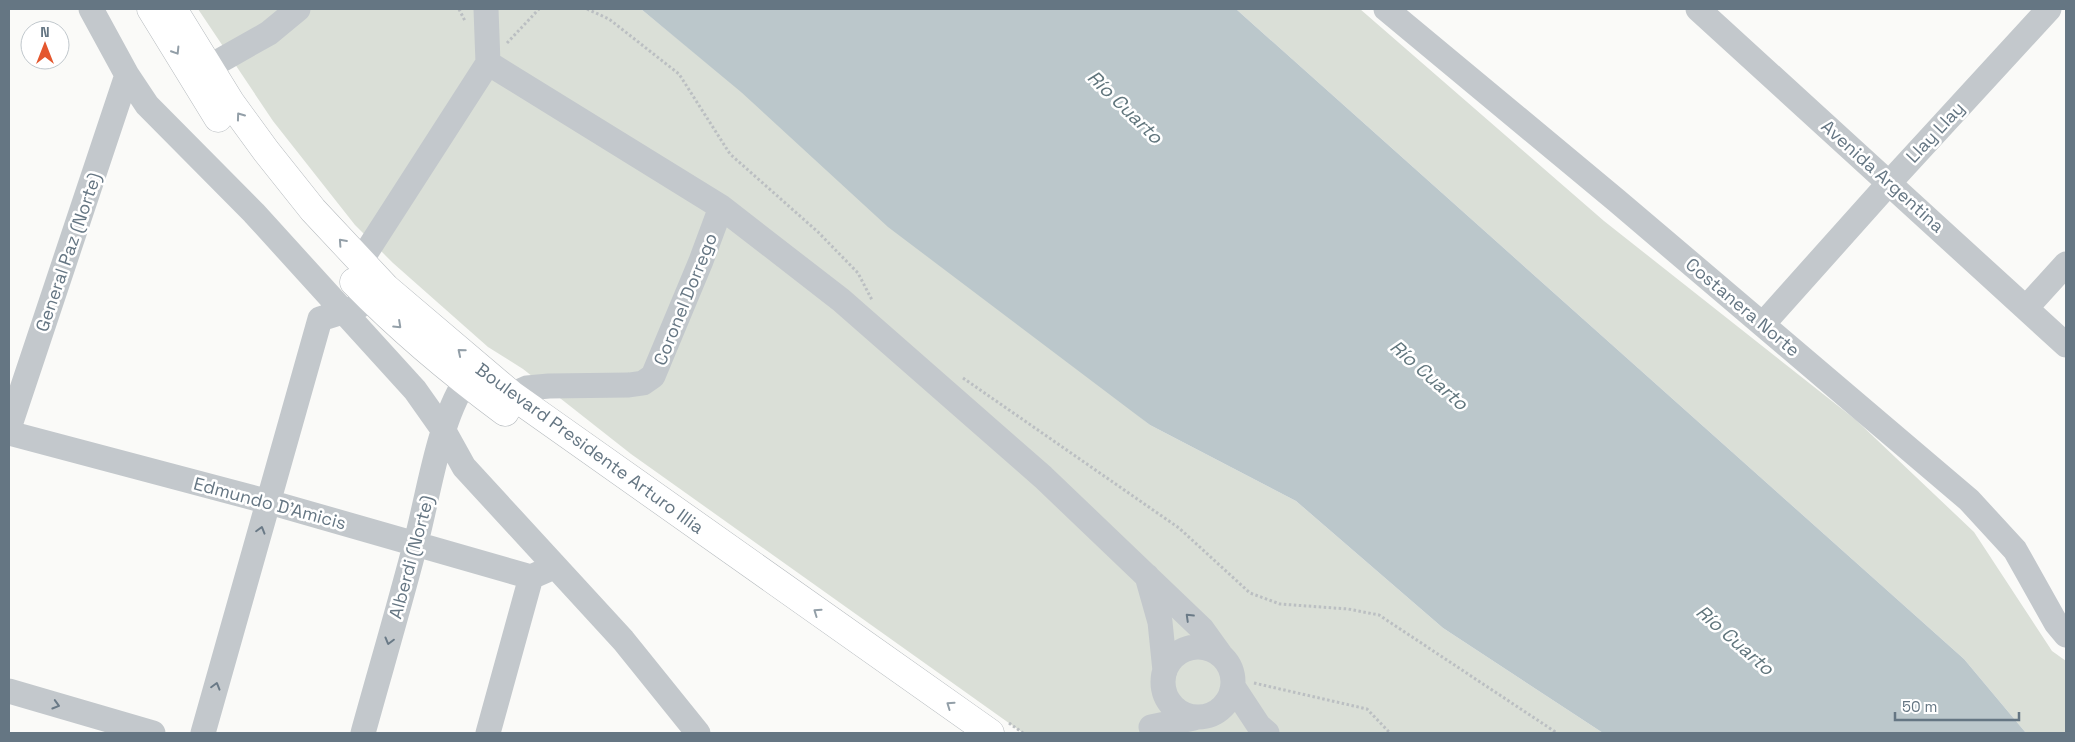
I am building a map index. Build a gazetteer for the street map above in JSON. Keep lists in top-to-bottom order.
{
  "streets": {
    "main road": ["Boulevard Presidente Arturo Illia"],
    "street": [
      "Llay Llay",
      "Avenida Argentina",
      "General Paz (Norte)",
      "Coronel Dorrego",
      "Costanera Norte",
      "Edmundo D'Amicis",
      "Alberdi (Norte)"
    ]
  },
  "crossings": [
    ["Llay Llay", "Avenida Argentina"],
    ["Llay Llay", "Costanera Norte"],
    ["Coronel Dorrego", "Boulevard Presidente Arturo Illia"],
    ["Boulevard Presidente Arturo Illia", "Alberdi (Norte)"],
    ["Edmundo D'Amicis", "Alberdi (Norte)"]
  ],
  "water": ["Río Cuarto"],
  "scale_bar": "50 m",
  "north": "top"
}
